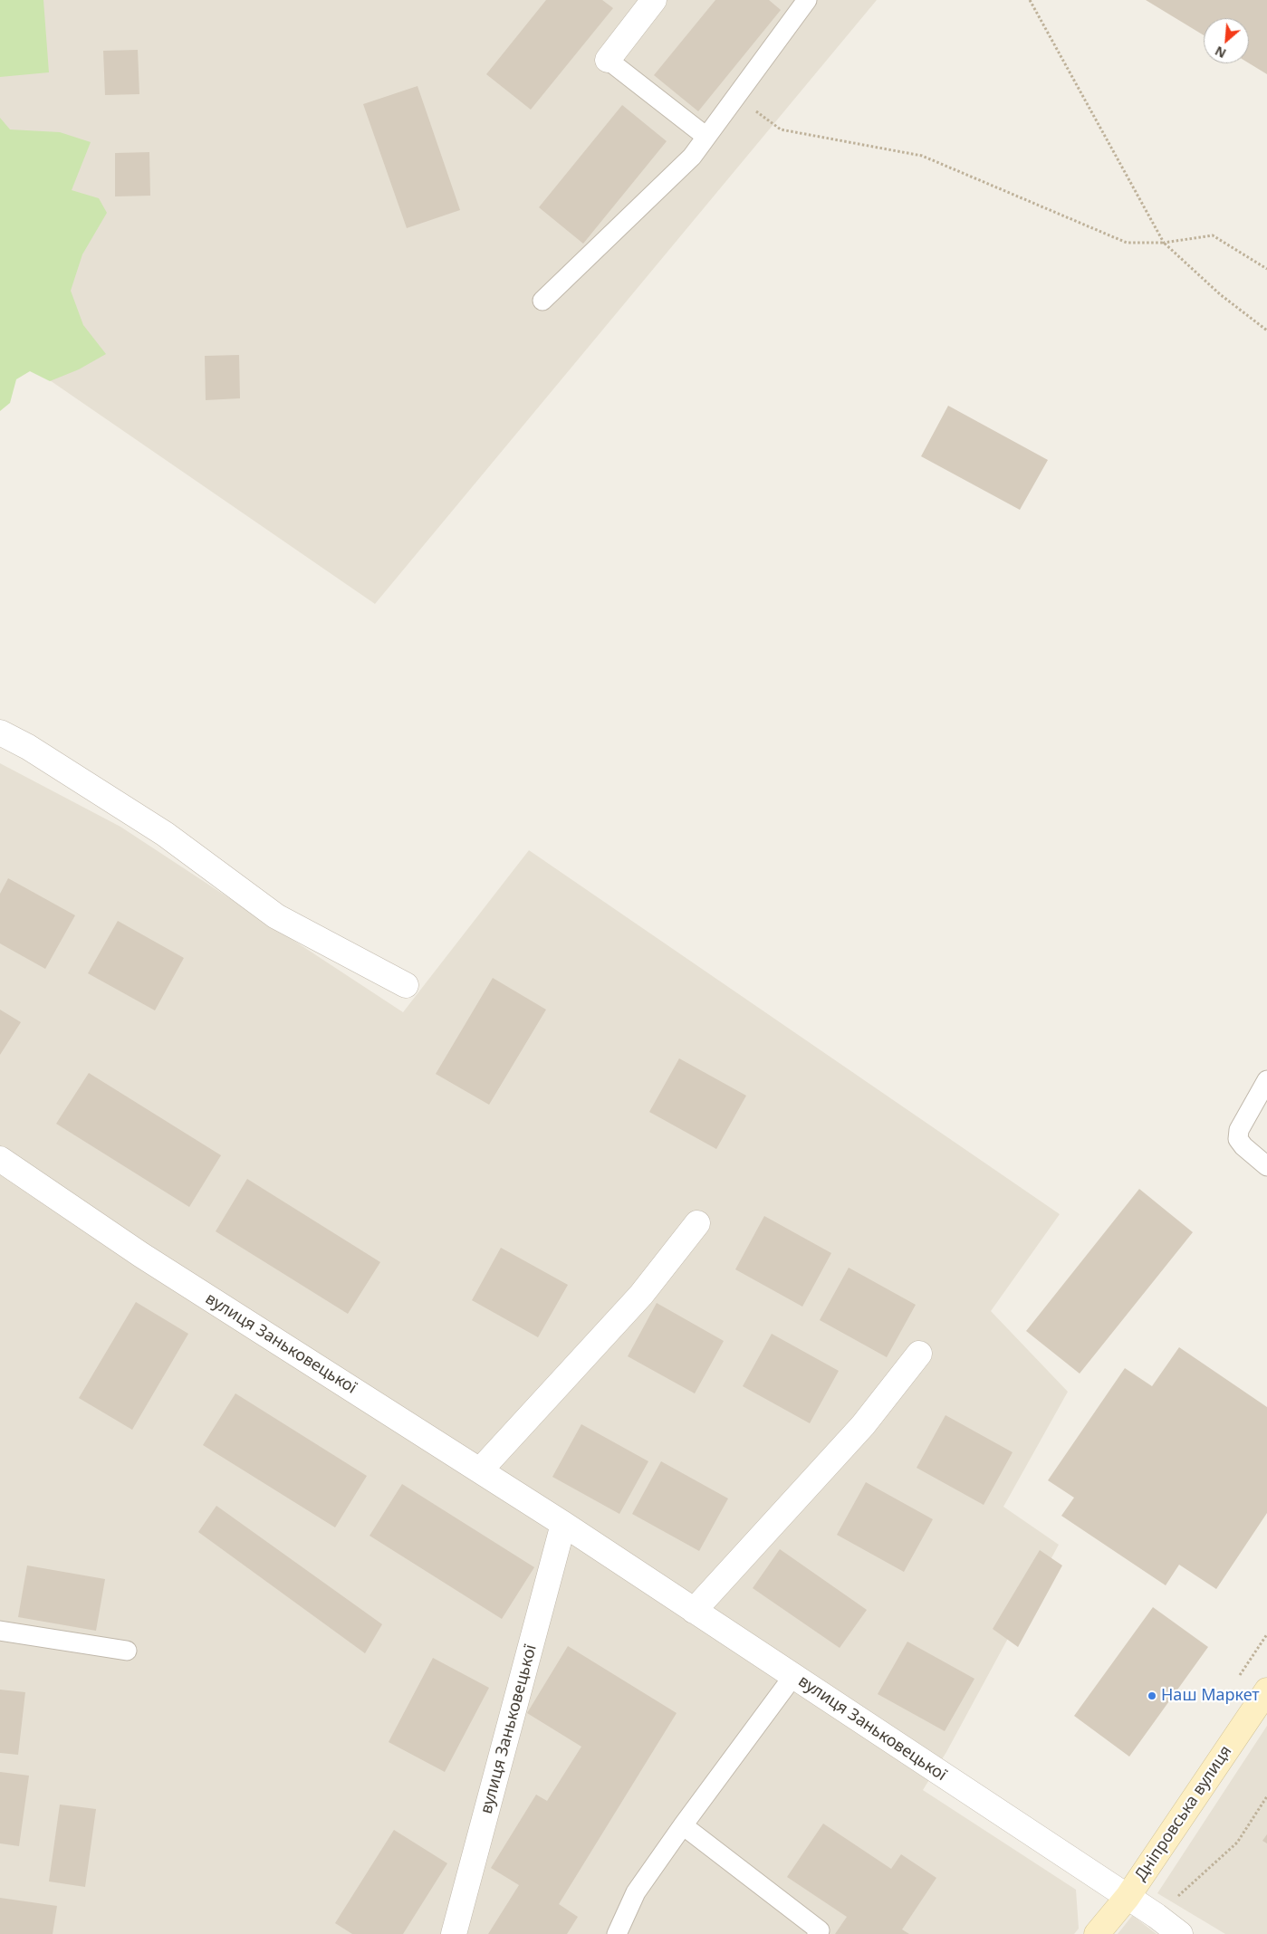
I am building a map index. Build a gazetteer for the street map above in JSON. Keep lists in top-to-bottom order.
{
  "streets": {
    "street": ["вулиця Заньковецької", "Дніпровська вулиця"]
  },
  "crossings": [
    ["вулиця Заньковецької", "Дніпровська вулиця"]
  ],
  "places": ["Наш Маркет"],
  "north": "bottom left"
}
